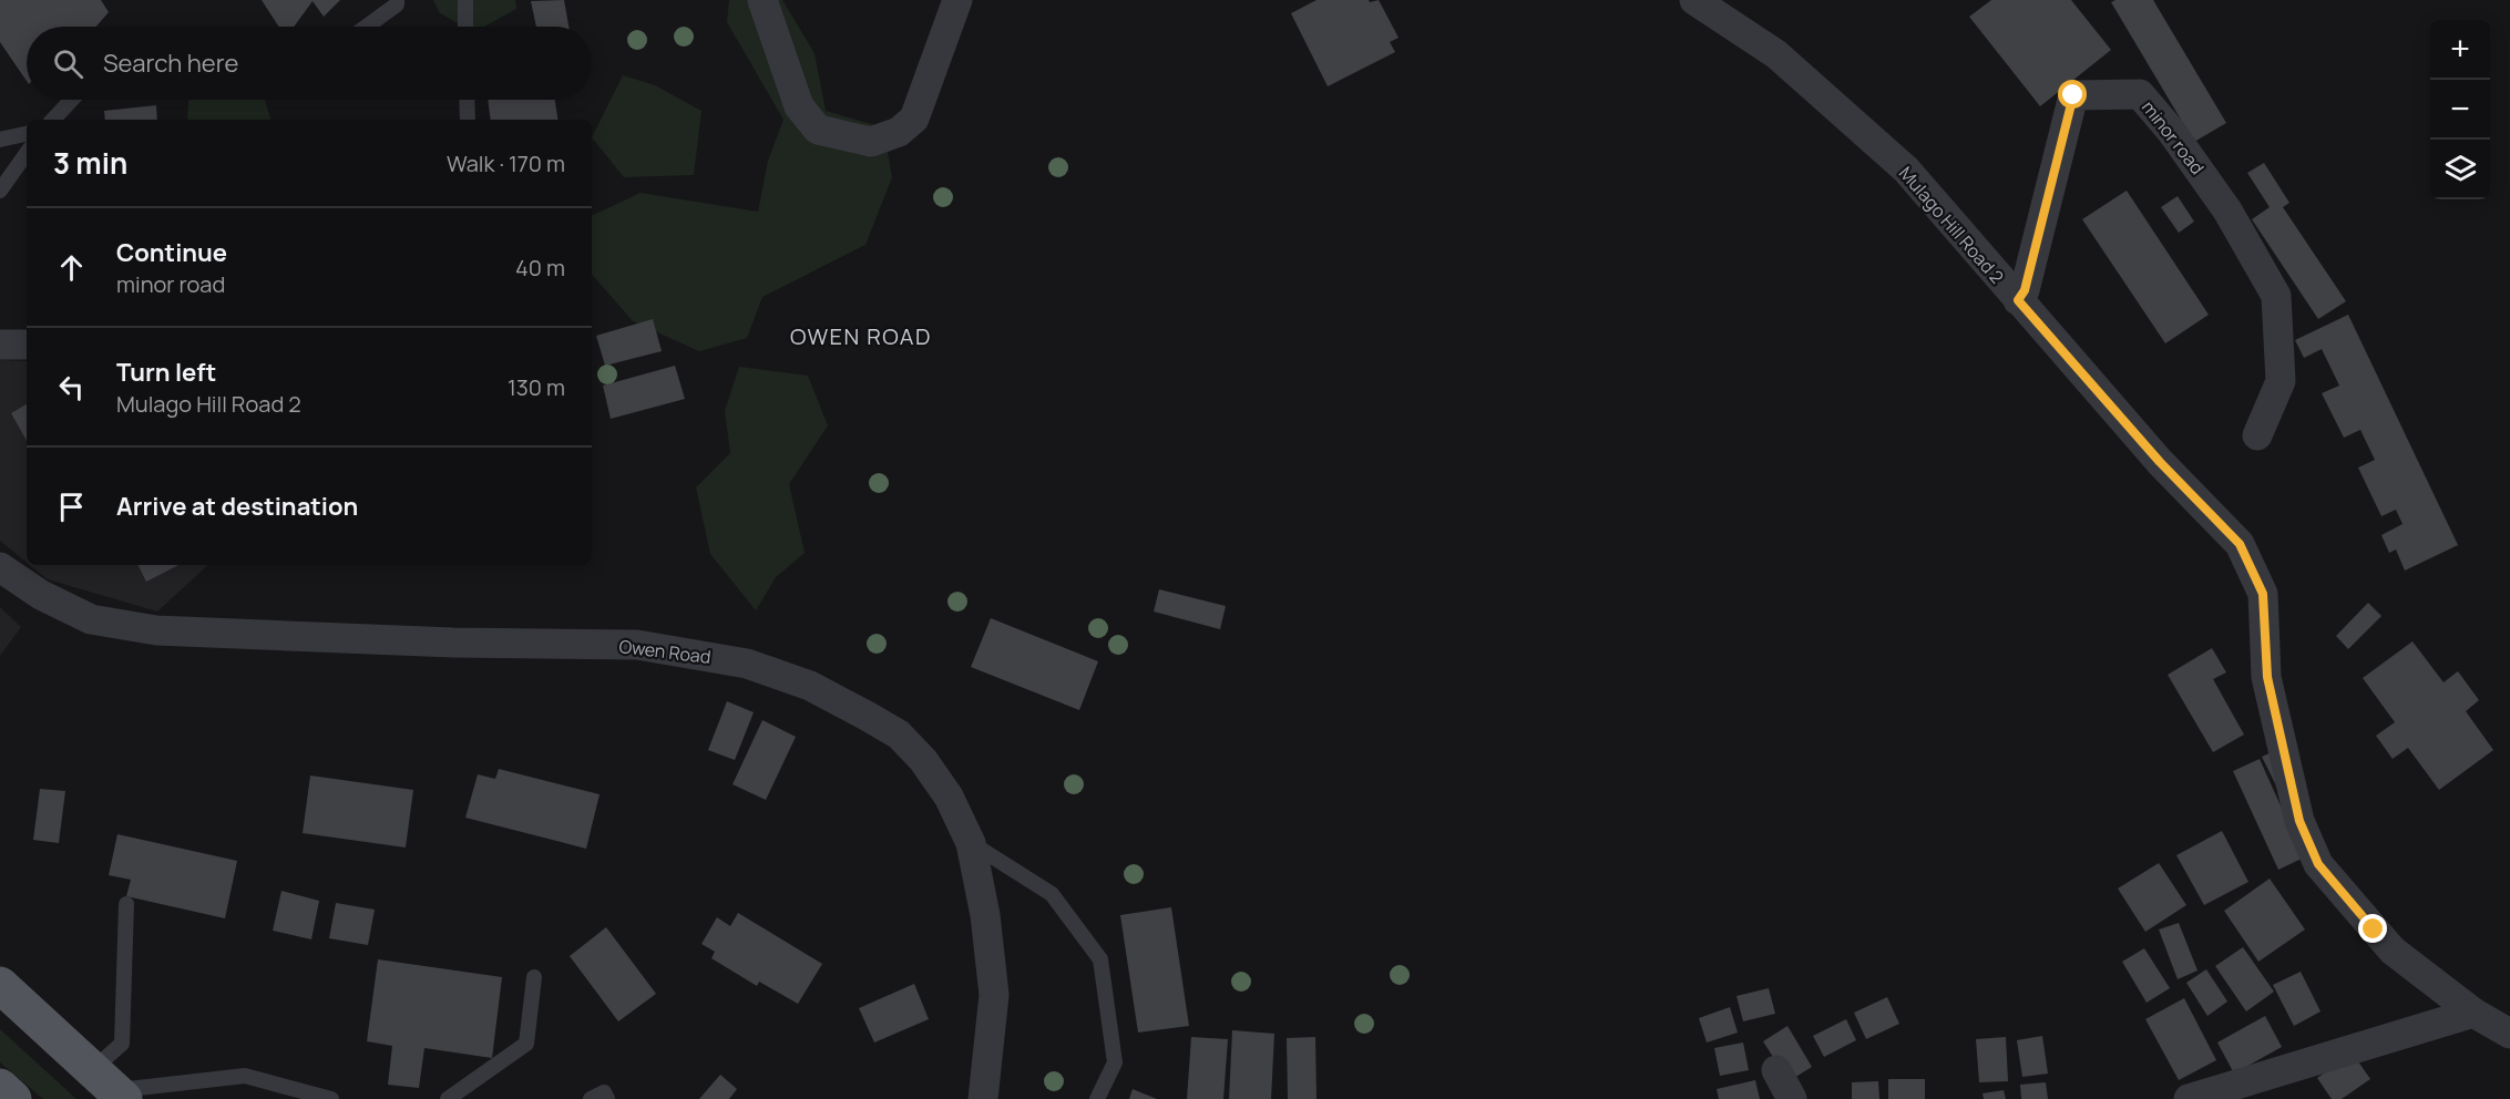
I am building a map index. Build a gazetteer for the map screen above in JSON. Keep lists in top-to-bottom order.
{
  "streets": {
    "street": ["minor road", "Mulago Hill Road 2", "Owen Road"]
  },
  "crossings": [
    ["minor road", "Mulago Hill Road 2"]
  ],
  "districts": ["OWEN ROAD"],
  "page": {
    "map_buttons": ["+", "−"],
    "search": "Search here",
    "heading": ["3 min", "Walk · 170 m"],
    "list": [
      ["Continue", "minor road", "40 m"],
      ["Turn left", "Mulago Hill Road 2", "130 m"],
      "Arrive at destination"
    ]
  }
}
